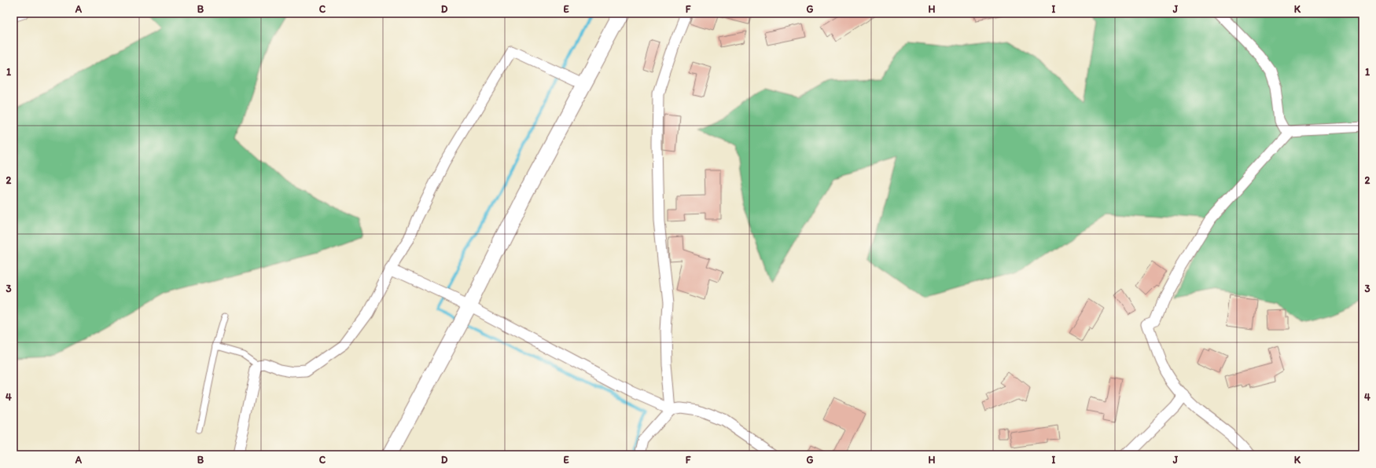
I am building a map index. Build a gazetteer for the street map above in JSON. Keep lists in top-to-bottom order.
{
  "grid": {
    "columns": [
      "A",
      "B",
      "C",
      "D",
      "E",
      "F",
      "G",
      "H",
      "I",
      "J",
      "K"
    ],
    "rows": [
      "1",
      "2",
      "3",
      "4"
    ]
  }
}
